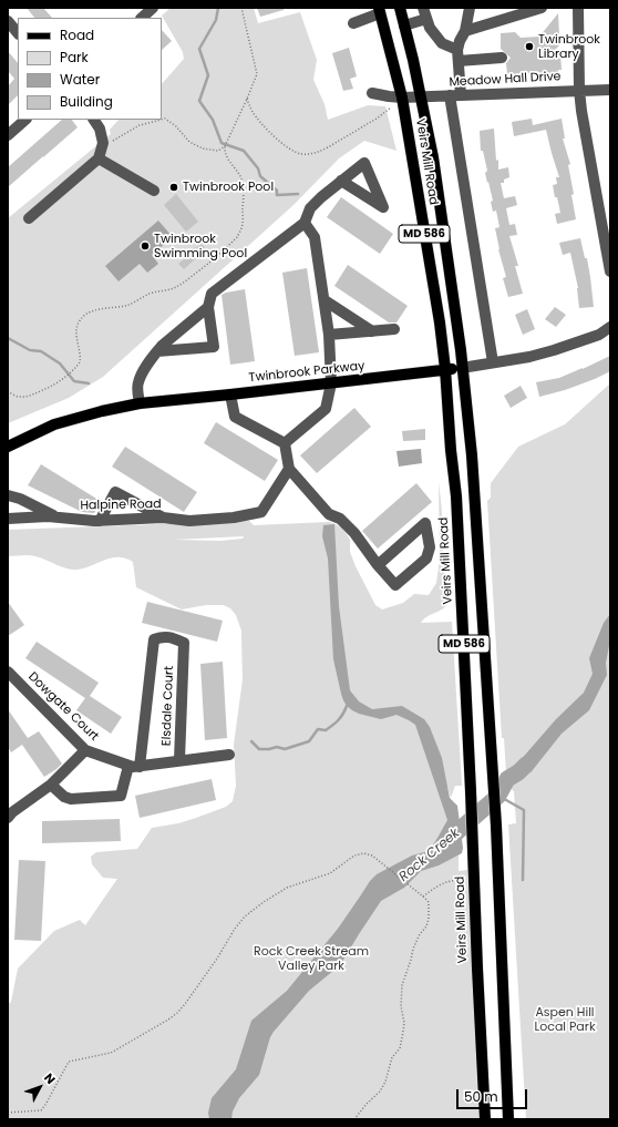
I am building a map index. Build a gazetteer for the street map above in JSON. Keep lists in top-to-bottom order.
{
  "streets": {
    "main road": ["Veirs Mill Road", "MD 586", "Twinbrook Parkway"],
    "street": [
      "Meadow Hall Drive",
      "Halpine Road",
      "Elsdale Court",
      "Dowgate Court"
    ]
  },
  "crossings": [
    ["Meadow Hall Drive", "Veirs Mill Road"],
    ["Veirs Mill Road", "Twinbrook Parkway"],
    ["Elsdale Court", "Dowgate Court"]
  ],
  "water": ["Rock Creek"],
  "parks": ["Rock Creek Stream Valley Park", "Aspen Hill Local Park"],
  "places": ["Twinbrook Library", "Twinbrook Pool", "Twinbrook Swimming Pool"],
  "legend": [
    "Road",
    "Park",
    "Water",
    "Building"
  ],
  "scale_bar": "50 m",
  "north": "top right"
}
